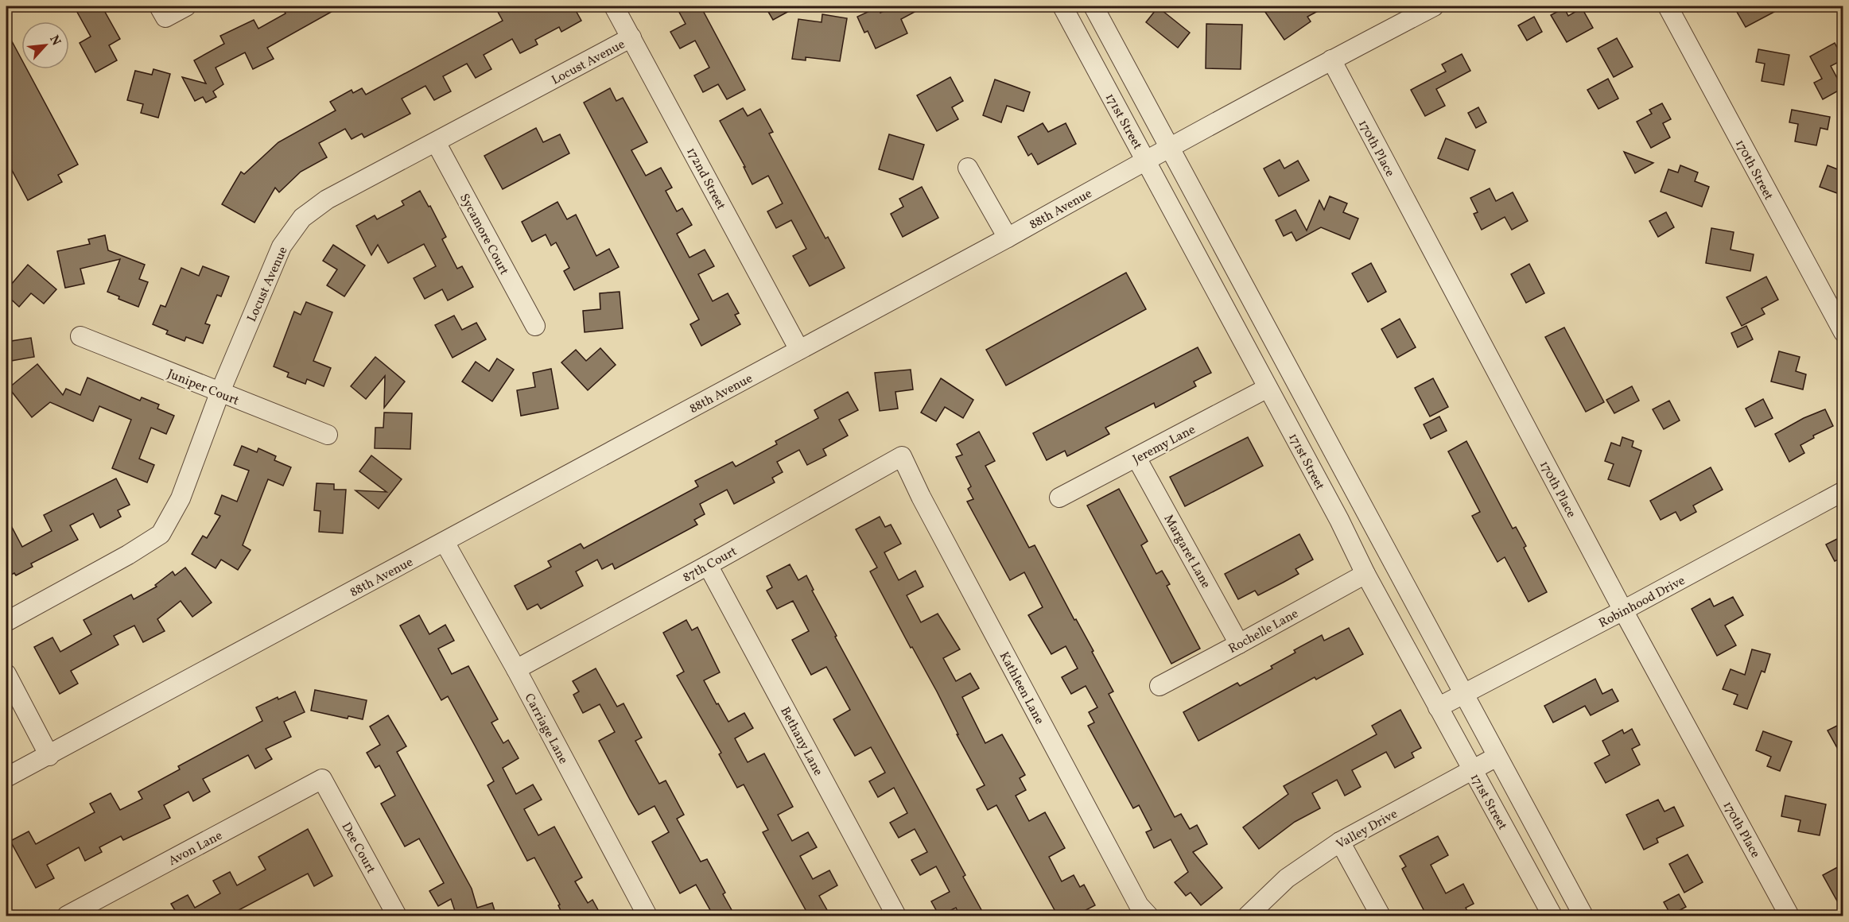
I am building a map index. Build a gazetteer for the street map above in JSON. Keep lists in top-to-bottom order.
{
  "streets": {
    "street": [
      "Locust Avenue",
      "171st Street",
      "170th Place",
      "170th Street",
      "172nd Street",
      "88th Avenue",
      "Sycamore Court",
      "Juniper Court",
      "Jeremy Lane",
      "Margaret Lane",
      "87th Court",
      "Robinhood Drive",
      "Rochelle Lane",
      "Kathleen Lane",
      "Carriage Lane",
      "Bethany Lane",
      "Valley Drive",
      "Avon Lane",
      "Dee Court"
    ]
  },
  "crossings": [
    ["Locust Avenue", "172nd Street"],
    ["Locust Avenue", "Sycamore Court"],
    ["Locust Avenue", "Juniper Court"],
    ["171st Street", "88th Avenue"],
    ["171st Street", "Jeremy Lane"],
    ["171st Street", "Robinhood Drive"],
    ["171st Street", "Rochelle Lane"],
    ["171st Street", "Valley Drive"],
    ["170th Place", "88th Avenue"],
    ["170th Place", "Robinhood Drive"],
    ["172nd Street", "88th Avenue"],
    ["88th Avenue", "Carriage Lane"],
    ["Jeremy Lane", "Margaret Lane"],
    ["Margaret Lane", "Rochelle Lane"],
    ["87th Court", "Kathleen Lane"],
    ["87th Court", "Carriage Lane"],
    ["87th Court", "Bethany Lane"],
    ["Avon Lane", "Dee Court"]
  ],
  "north": "top right"
}
